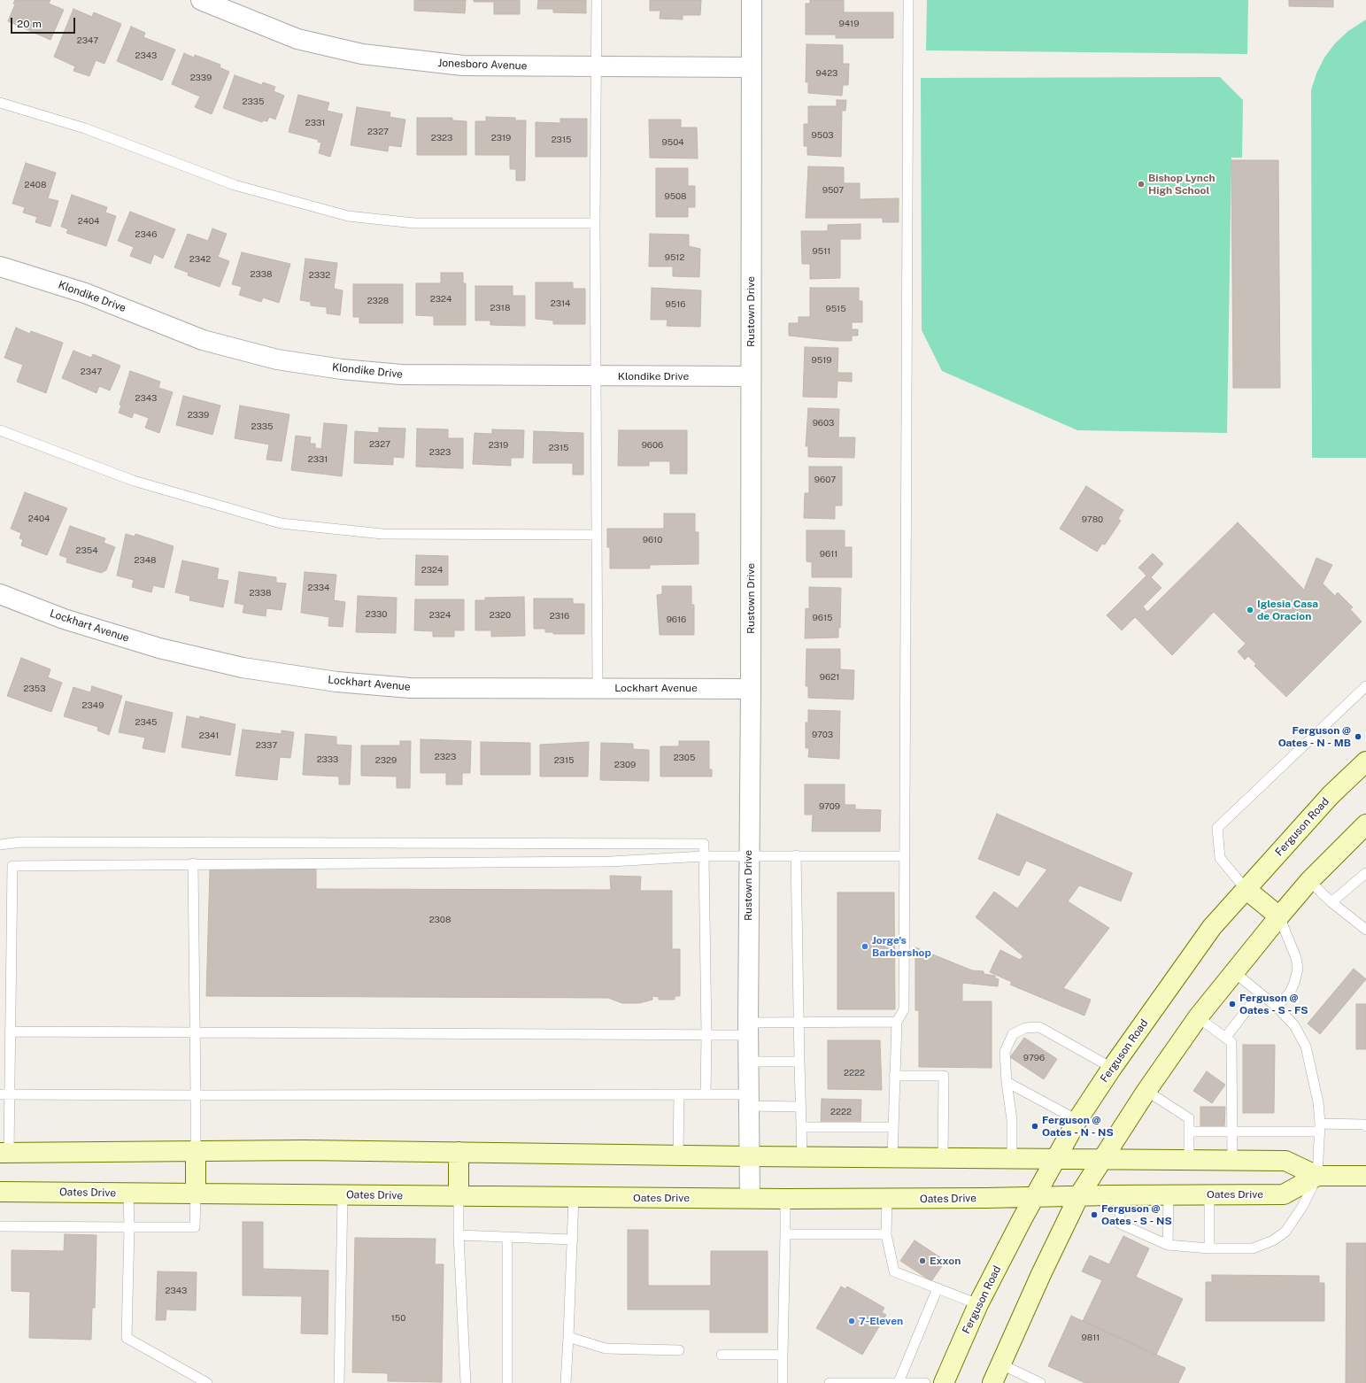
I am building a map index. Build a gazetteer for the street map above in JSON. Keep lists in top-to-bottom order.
{
  "streets": {
    "main road": ["Ferguson Road", "Oates Drive"],
    "street": [
      "Jonesboro Avenue",
      "Klondike Drive",
      "Rustown Drive",
      "Lockhart Avenue"
    ]
  },
  "crossings": [
    ["Jonesboro Avenue", "Rustown Drive"],
    ["Klondike Drive", "Rustown Drive"],
    ["Rustown Drive", "Lockhart Avenue"],
    ["Rustown Drive", "Oates Drive"],
    ["Ferguson Road", "Oates Drive"]
  ],
  "places": [
    "Bishop Lynch High School",
    "Iglesia Casa de Oracion",
    "Ferguson @ Oates - N - MB",
    "Jorge's Barbershop",
    "Ferguson @ Oates - S - FS",
    "Ferguson @ Oates - N - NS",
    "Ferguson @ Oates - S - NS",
    "Exxon",
    "7-Eleven"
  ],
  "house_numbers": [
    "9419",
    "2347",
    "2343",
    "9423",
    "2339",
    "2335",
    "2331",
    "2327",
    "9503",
    "2323",
    "2319",
    "2315",
    "9504",
    "2408",
    "9507",
    "9508",
    "2404",
    "2346",
    "9511",
    "9512",
    "2342",
    "2338",
    "2332",
    "2324",
    "2328",
    "2314",
    "9516",
    "2318",
    "9515",
    "9519",
    "2347",
    "2343",
    "2339",
    "9603",
    "2335",
    "2327",
    "2319",
    "9606",
    "2315",
    "2323",
    "2331",
    "9607",
    "2404",
    "9780",
    "9610",
    "2354",
    "9611",
    "2348",
    "2324",
    "2334",
    "2338",
    "2330",
    "2324",
    "2320",
    "2316",
    "9615",
    "9616",
    "9621",
    "2353",
    "2349",
    "2345",
    "9703",
    "2341",
    "2337",
    "2323",
    "2305",
    "2333",
    "2329",
    "2315",
    "2309",
    "9709",
    "2308",
    "9796",
    "2222",
    "2222",
    "2343",
    "150",
    "9811"
  ],
  "scale_bar": "20 m"
}
